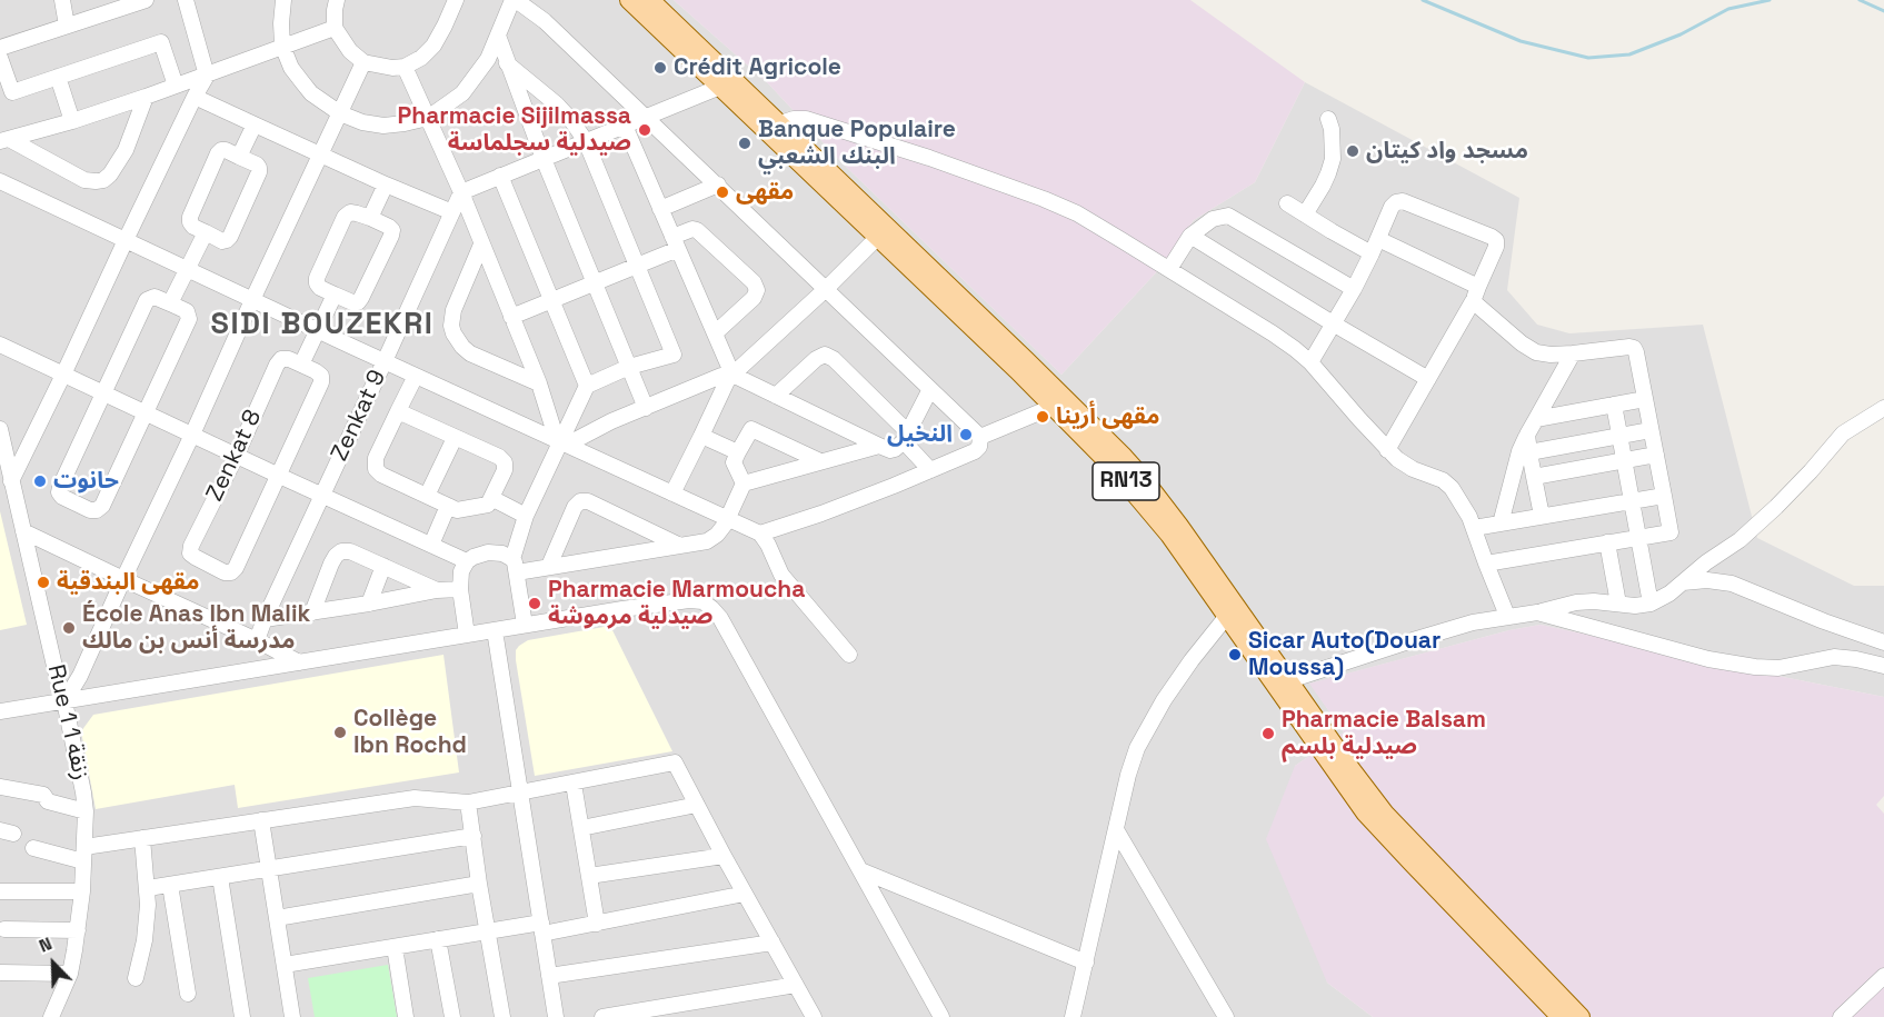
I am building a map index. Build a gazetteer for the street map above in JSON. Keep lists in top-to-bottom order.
{
  "streets": {
    "main road": ["RN13"],
    "street": ["Zenkat 9", "Zenkat 8", "Rue 1 زنقة 1"]
  },
  "districts": ["SIDI BOUZEKRI"],
  "places": [
    "Crédit Agricole",
    "Pharmacie Sijilmassa صيدلية سجلماسة",
    "Banque Populaire البنك الشعبي",
    "مسجد واد كيتان",
    "مقهى",
    "مقهى أرينا",
    "النخيل",
    "حانوت",
    "مقهى البندقية",
    "Pharmacie Marmoucha صيدلية مرموشة",
    "École Anas Ibn Malik مدرسة أنس بن مالك",
    "Sicar Auto(Douar Moussa)",
    "Collège Ibn Rochd",
    "Pharmacie Balsam صيدلية بلسم"
  ],
  "north": "top left"
}
